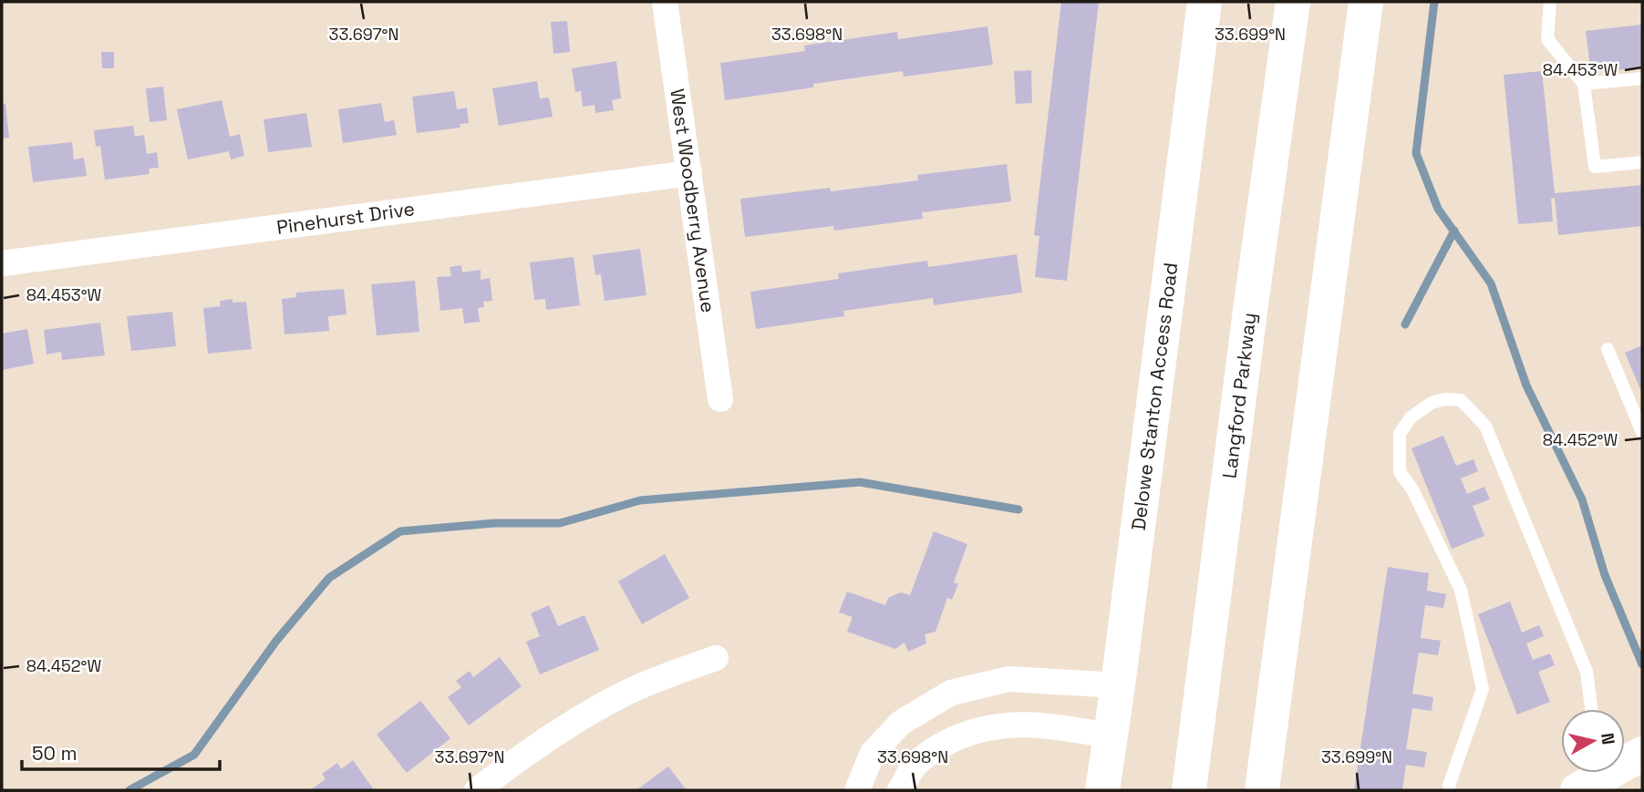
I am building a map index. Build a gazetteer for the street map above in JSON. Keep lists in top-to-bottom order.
{
  "streets": {
    "main road": ["Langford Parkway", "Delowe Stanton Access Road"],
    "street": ["West Woodberry Avenue", "Pinehurst Drive"]
  },
  "crossings": [
    ["West Woodberry Avenue", "Pinehurst Drive"]
  ],
  "scale_bar": "50 m",
  "north": "right",
  "coordinates": [
    "33.697°N",
    "33.698°N",
    "33.699°N",
    "84.453°W",
    "84.452°W"
  ]
}
